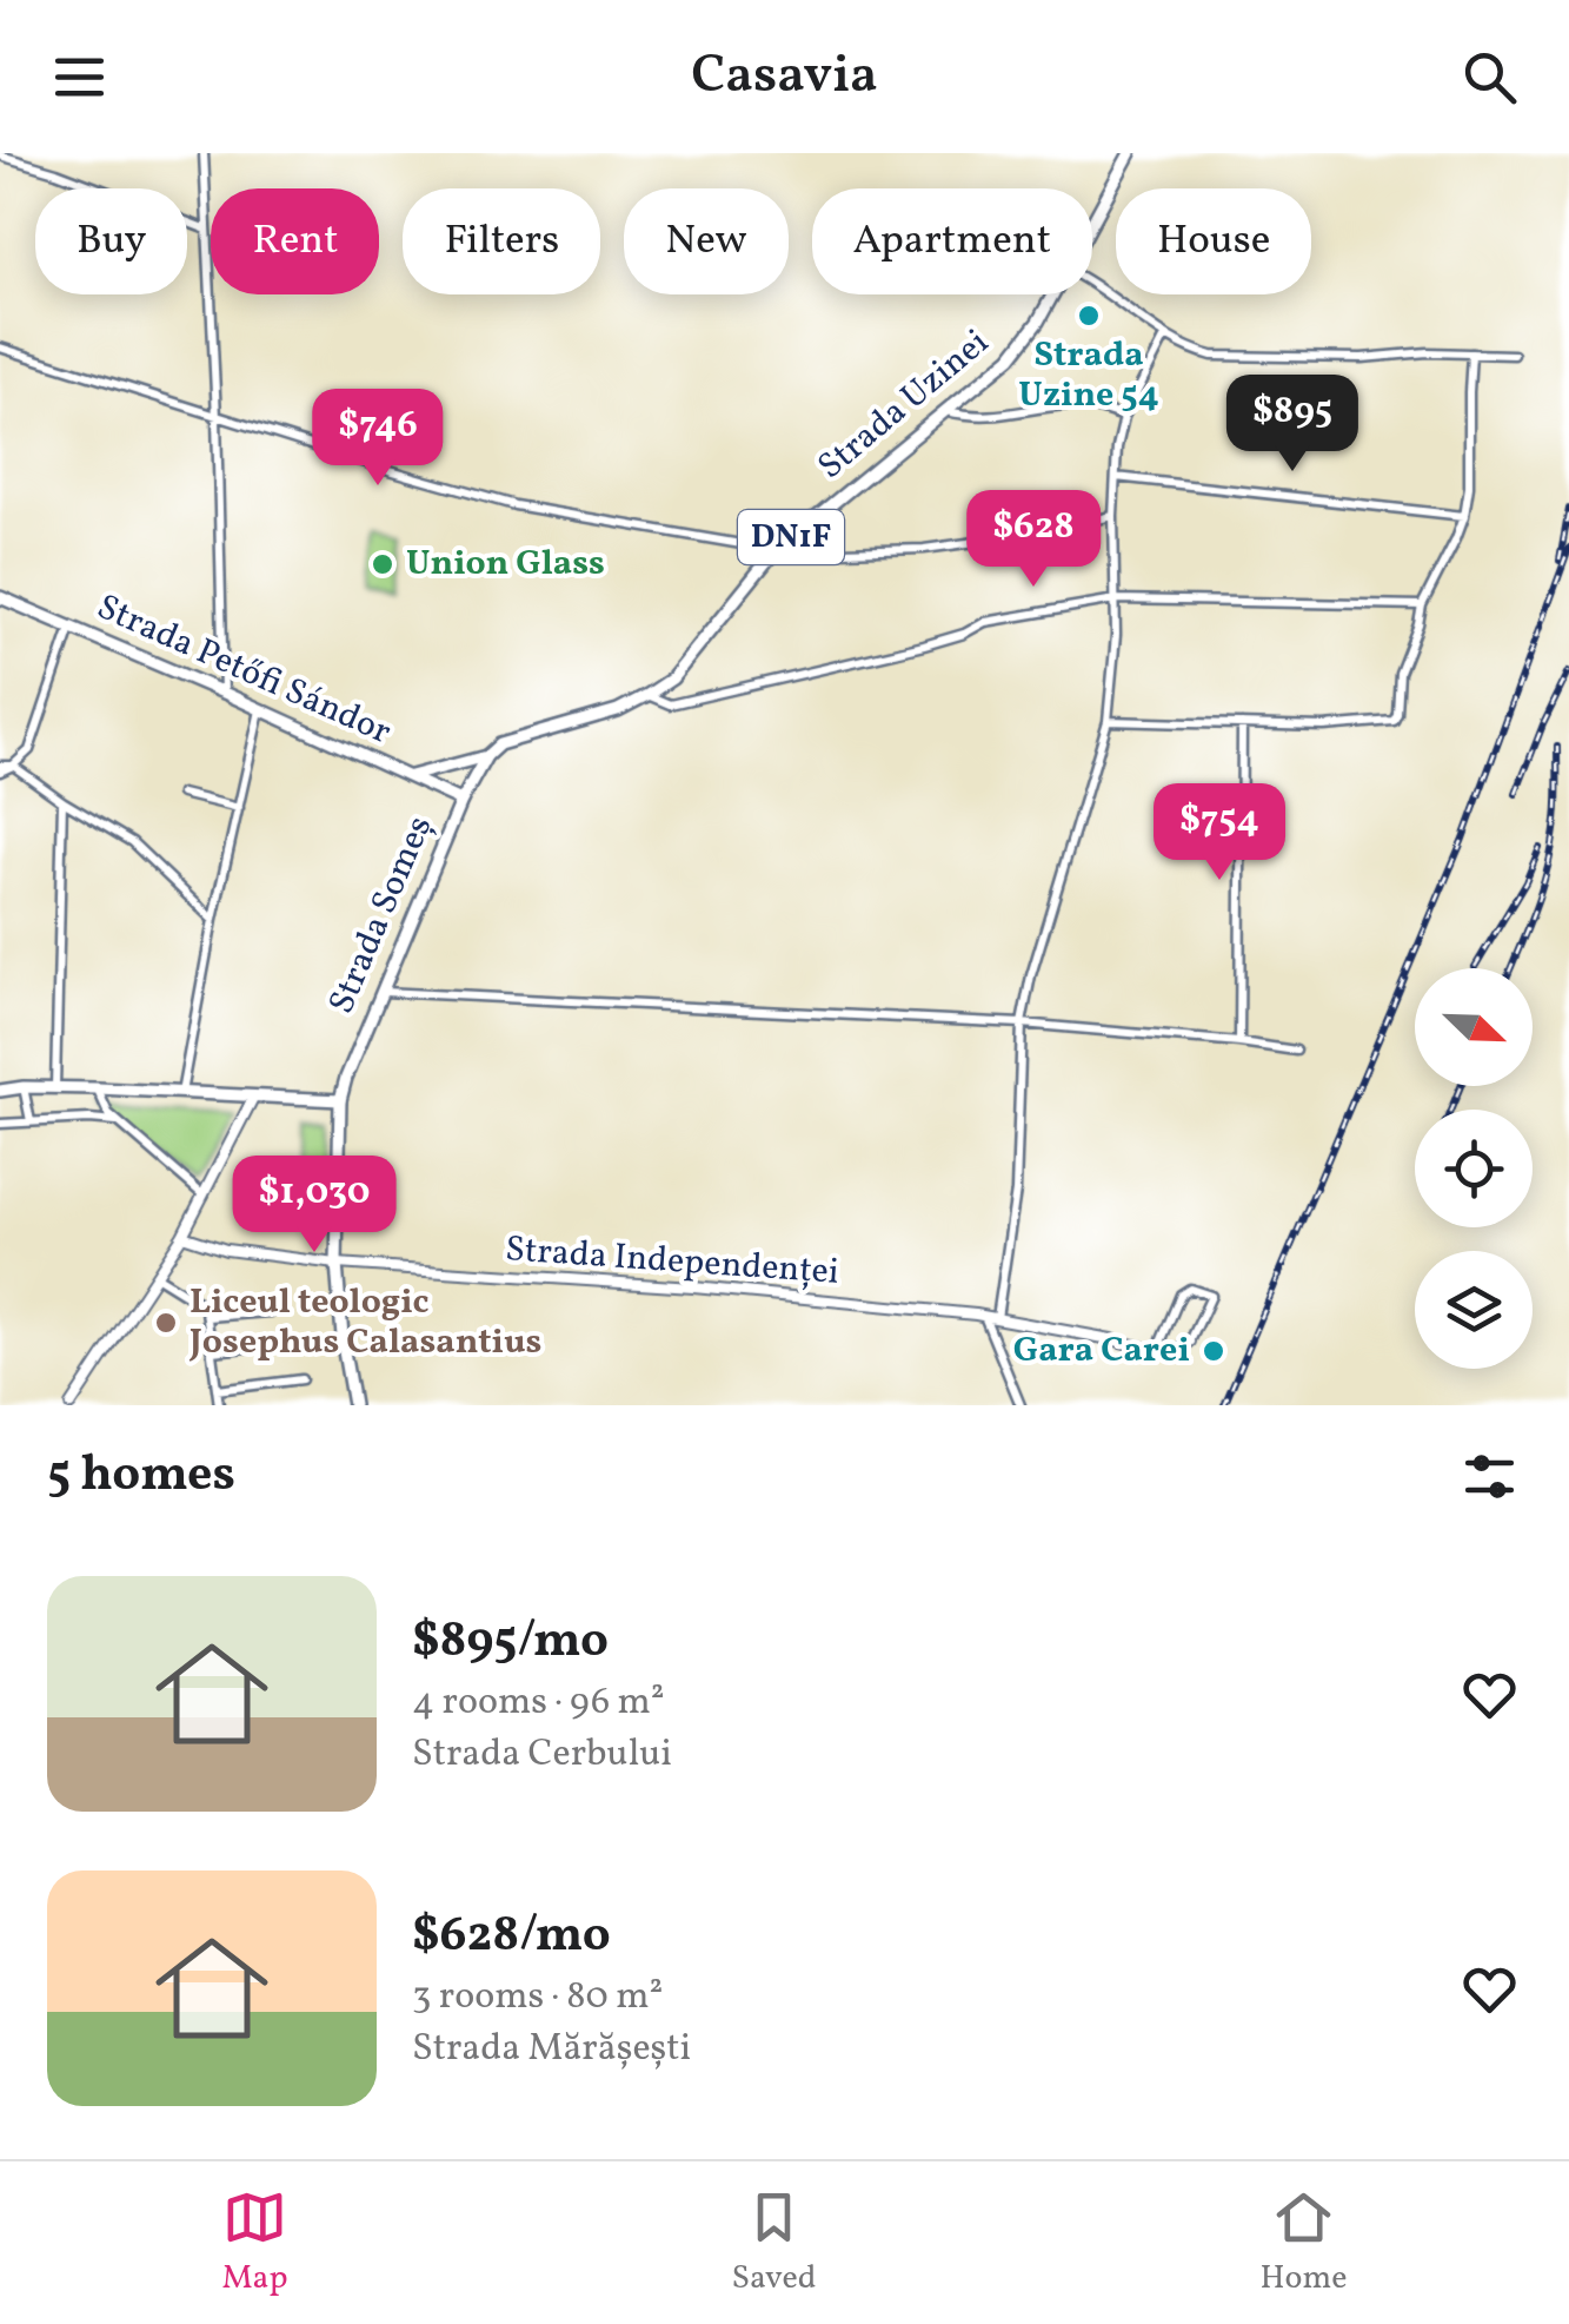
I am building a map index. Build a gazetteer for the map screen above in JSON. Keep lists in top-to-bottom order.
{
  "streets": {
    "main road": [
      "Strada Uzinei",
      "DN1F",
      "Strada Petőfi Sándor",
      "Strada Someș"
    ],
    "street": ["Strada Independenței"]
  },
  "crossings": [
    ["Strada Uzinei", "Strada Petőfi Sándor"],
    ["Strada Uzinei", "Strada Someș"],
    ["Strada Petőfi Sándor", "Strada Someș"]
  ],
  "places": [
    "Strada Uzine 54",
    "Union Glass",
    "Liceul teologic Josephus Calasantius",
    "Gara Carei"
  ],
  "north": "bottom right",
  "page": {
    "header": "Casavia",
    "chip": [
      "Buy",
      "Rent",
      "Filters",
      "New",
      "Apartment",
      "House"
    ],
    "price": [
      "$895",
      "$746",
      "$628",
      "$754",
      "$1,030"
    ],
    "heading": "5 homes",
    "list": [
      {
        "name": "$895/mo",
        "note": "4 rooms · 96 m² · Strada Cerbului"
      },
      {
        "name": "$628/mo",
        "note": "3 rooms · 80 m² · Strada Mărășești"
      }
    ],
    "tabs": ["Map", "Saved", "Home"]
  }
}
